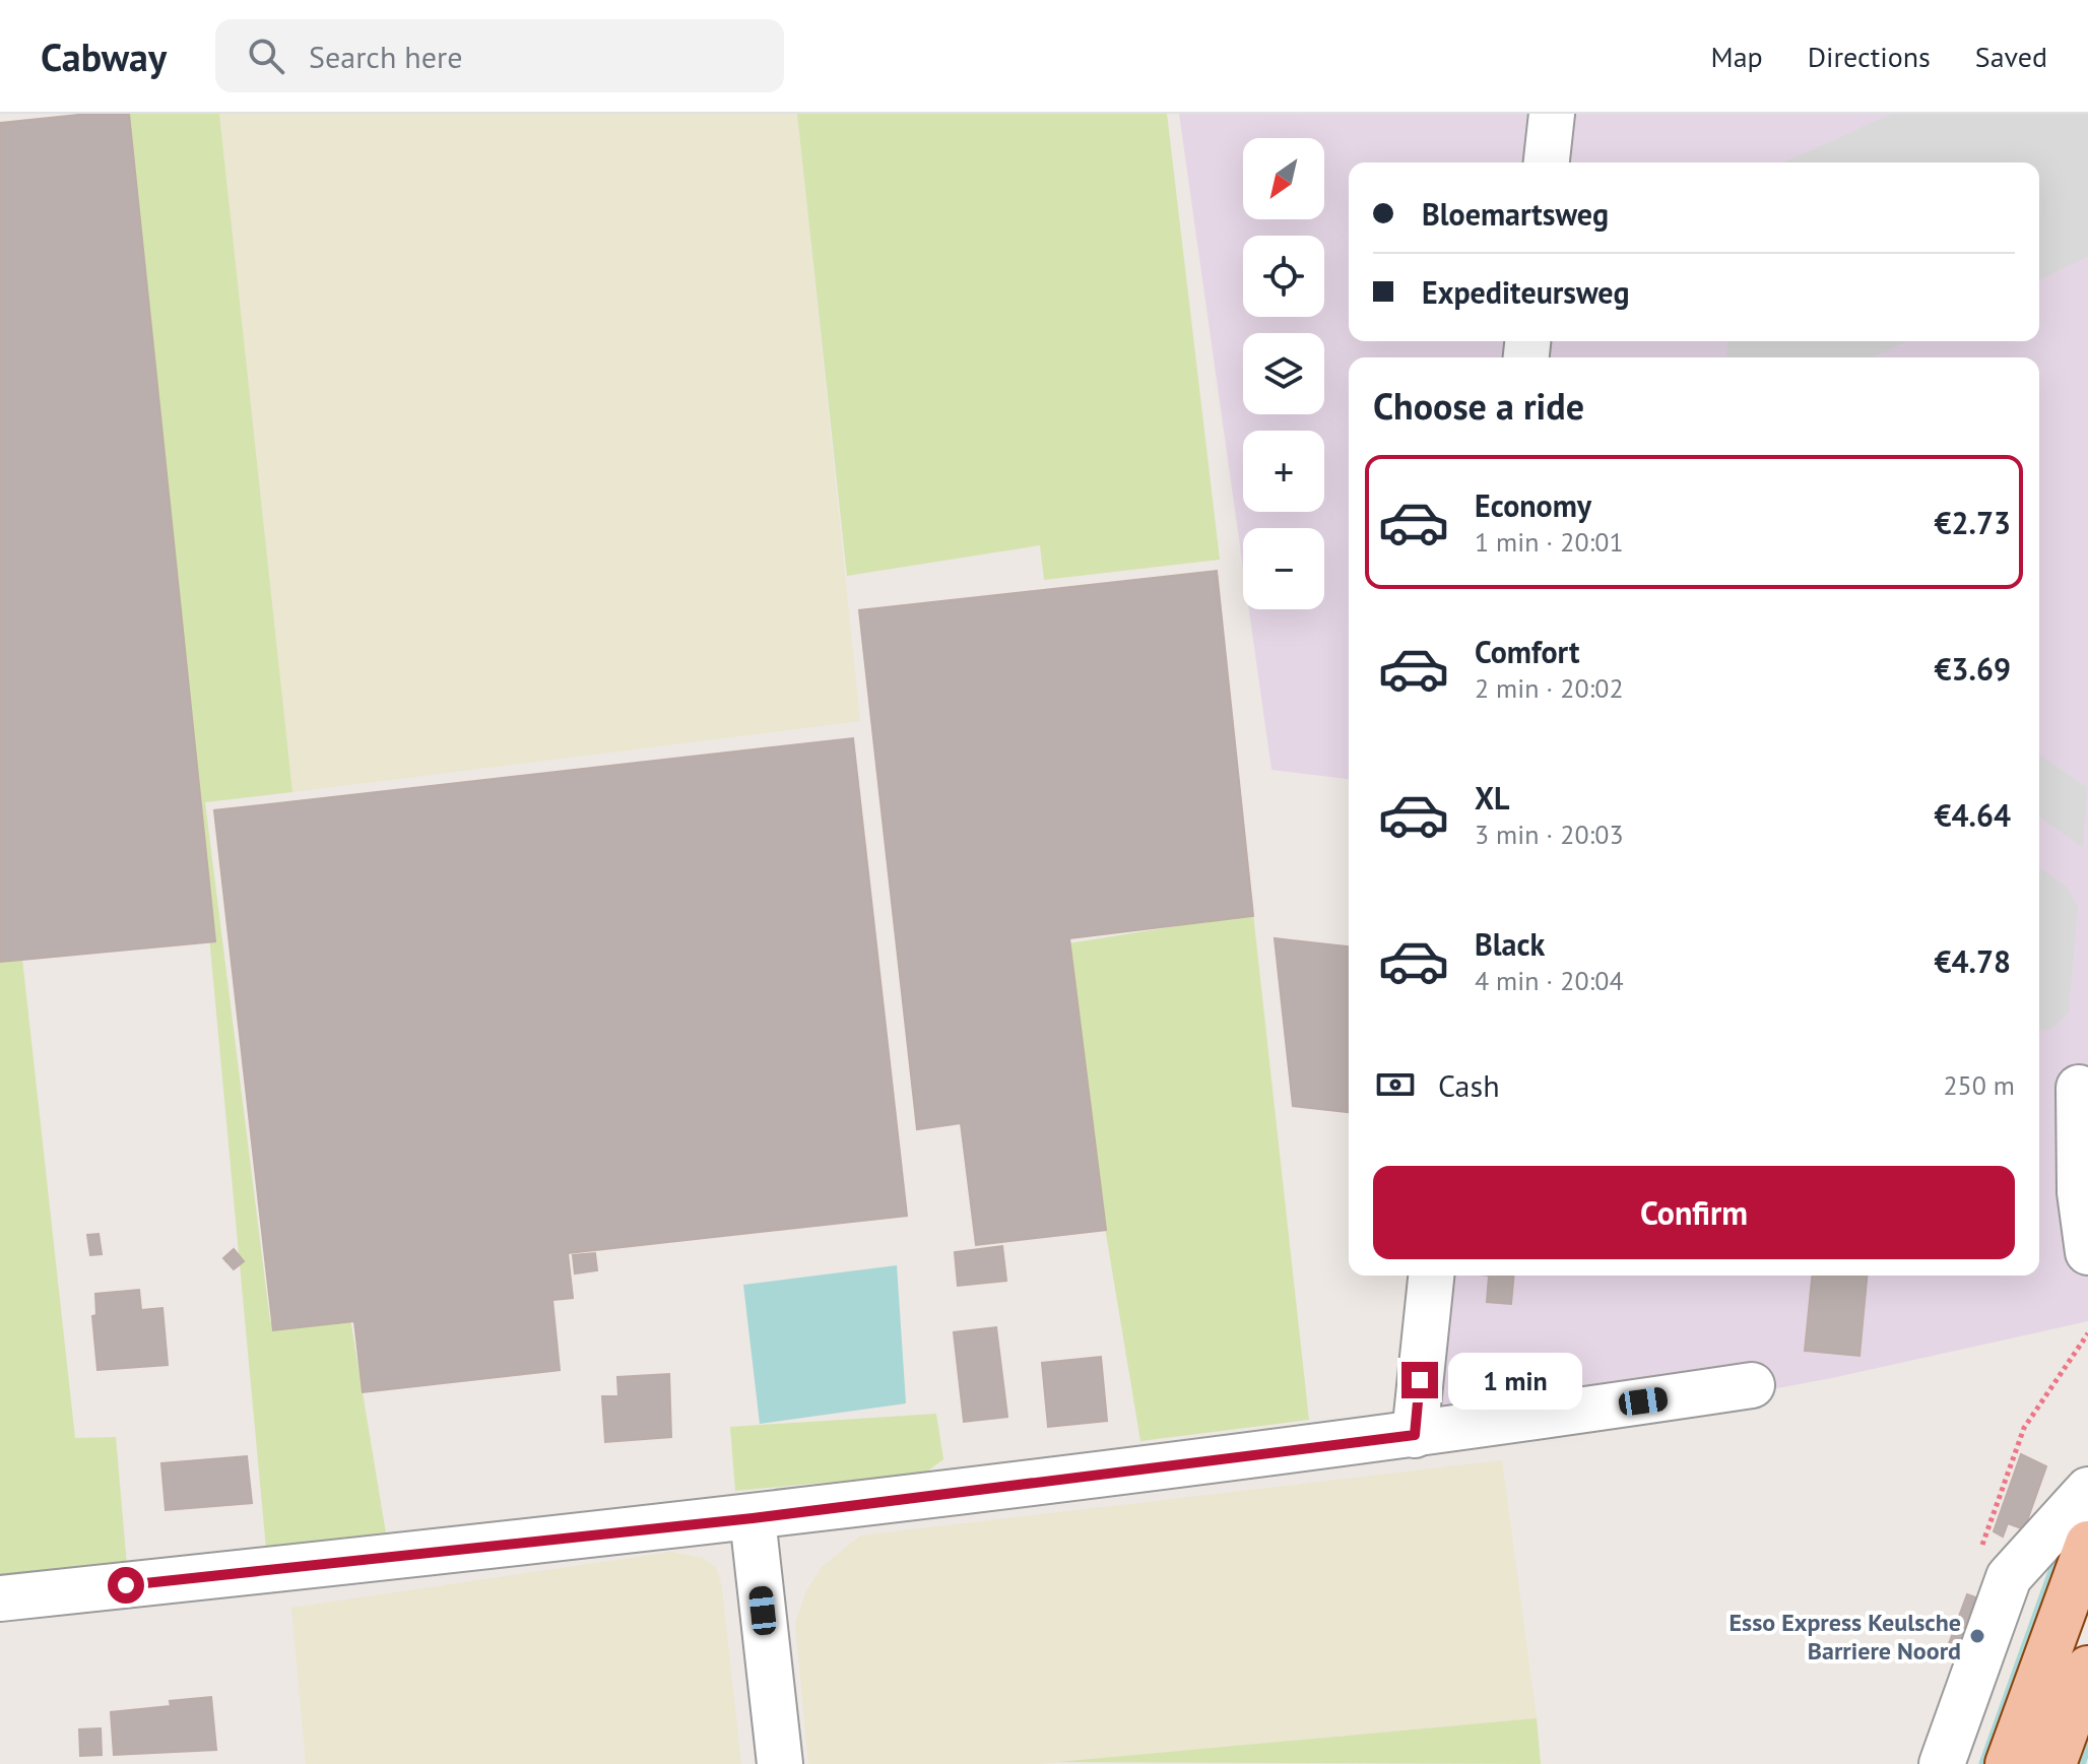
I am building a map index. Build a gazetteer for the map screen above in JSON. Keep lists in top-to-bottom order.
{
  "places": ["Esso Express Keulsche Barriere Noord"],
  "north": "bottom left",
  "page": {
    "header": "Cabway",
    "search": "Search here",
    "nav": ["Map", "Directions", "Saved"],
    "map_buttons": ["+", "−"],
    "banner": ["Bloemartsweg", "Expediteursweg"],
    "heading": "Choose a ride",
    "list": [
      {
        "name": "Economy",
        "note": "1 min · 20:01",
        "value": "€2.73"
      },
      {
        "name": "Comfort",
        "note": "2 min · 20:02",
        "value": "€3.69"
      },
      {
        "name": "XL",
        "note": "3 min · 20:03",
        "value": "€4.64"
      },
      {
        "name": "Black",
        "note": "4 min · 20:04",
        "value": "€4.78"
      }
    ],
    "pay": ["Cash", "250 m"],
    "buttons": "Confirm",
    "bubble": "1 min"
  }
}
